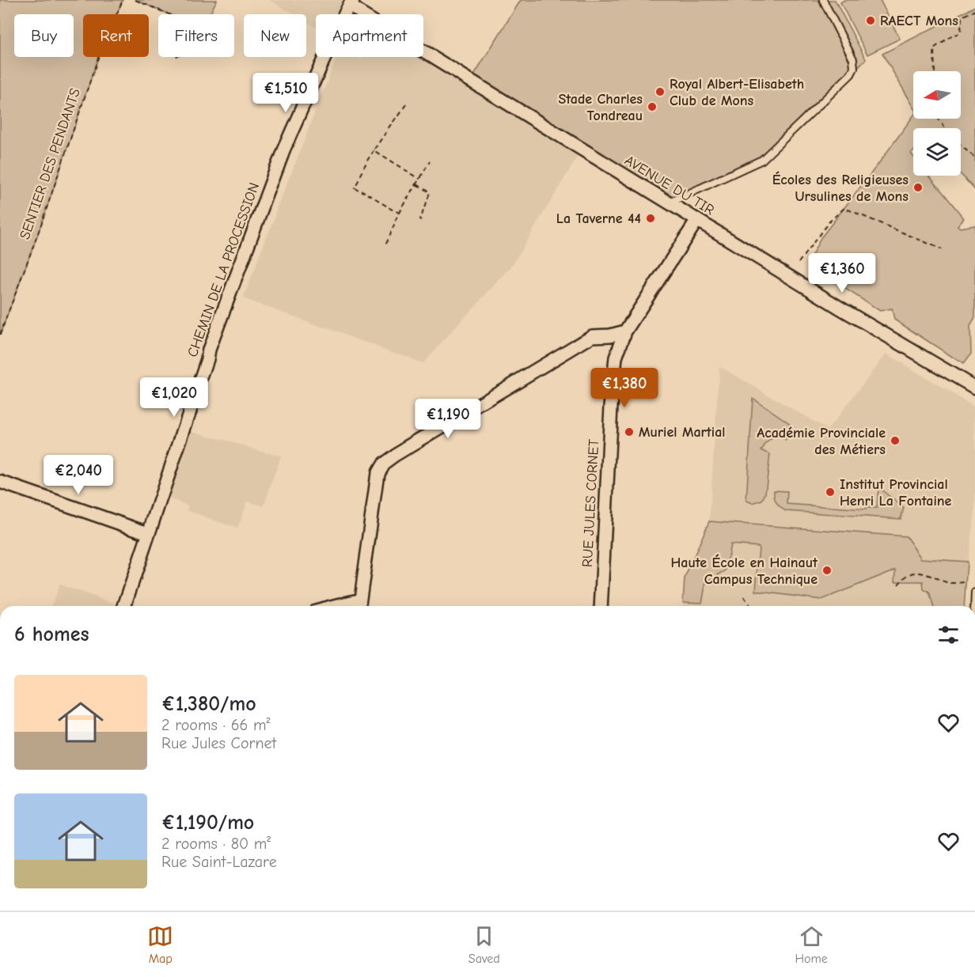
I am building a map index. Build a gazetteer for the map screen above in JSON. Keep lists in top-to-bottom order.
{
  "streets": {
    "street": ["AVENUE DU TIR", "CHEMIN DE LA PROCESSION", "RUE JULES CORNET"],
    "path": ["SENTIER DES PENDANTS"]
  },
  "crossings": [
    ["AVENUE DU TIR", "CHEMIN DE LA PROCESSION"],
    ["AVENUE DU TIR", "RUE JULES CORNET"]
  ],
  "places": [
    "RAECT Mons",
    "Royal Albert-Elisabeth Club de Mons",
    "Stade Charles Tondreau",
    "Écoles des Religieuses Ursulines de Mons",
    "La Taverne 44",
    "Muriel Martial",
    "Académie Provinciale des Métiers",
    "Institut Provincial Henri La Fontaine",
    "Haute École en Hainaut Campus Technique"
  ],
  "north": "left",
  "page": {
    "chip": [
      "Buy",
      "Rent",
      "Filters",
      "New",
      "Apartment"
    ],
    "price": [
      "€1,510",
      "€1,360",
      "€1,380",
      "€1,020",
      "€1,190",
      "€2,040"
    ],
    "heading": "6 homes",
    "list": [
      {
        "name": "€1,380/mo",
        "note": "2 rooms · 66 m² · Rue Jules Cornet"
      },
      {
        "name": "€1,190/mo",
        "note": "2 rooms · 80 m² · Rue Saint-Lazare"
      }
    ],
    "tabs": ["Map", "Saved", "Home"]
  }
}
